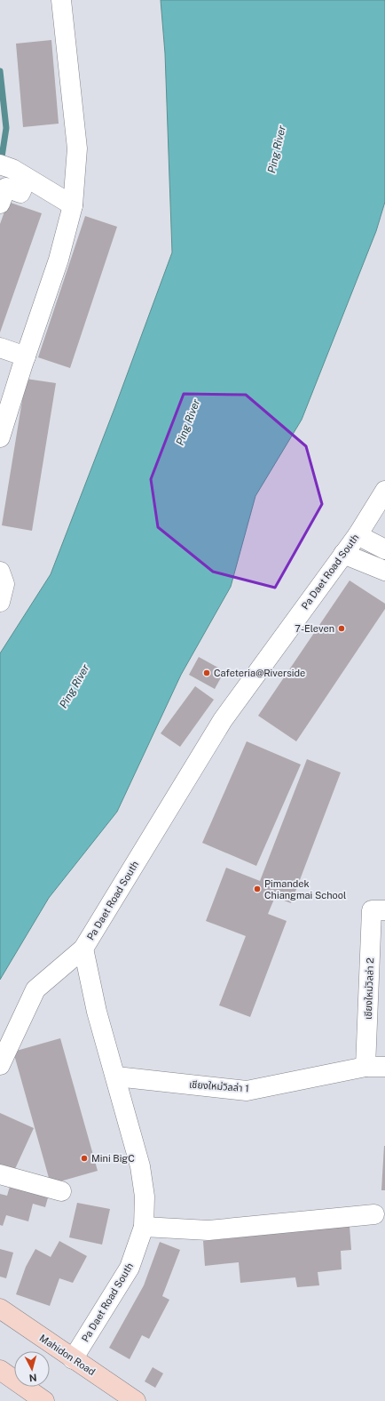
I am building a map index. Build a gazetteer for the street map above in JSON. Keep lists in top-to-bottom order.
{
  "streets": {
    "main road": ["Mahidon Road"],
    "street": ["Pa Daet Road South", "เชียงใหม่วิลล่า 2", "เชียงใหม่วิลล่า 1"]
  },
  "crossings": [
    ["Pa Daet Road South", "เชียงใหม่วิลล่า 1"],
    ["Pa Daet Road South", "Mahidon Road"],
    ["เชียงใหม่วิลล่า 2", "เชียงใหม่วิลล่า 1"]
  ],
  "water": ["Ping River"],
  "places": [
    "7-Eleven",
    "Cafeteria@Riverside",
    "Pimandek Chiangmai School",
    "Mini BigC"
  ],
  "north": "bottom"
}
